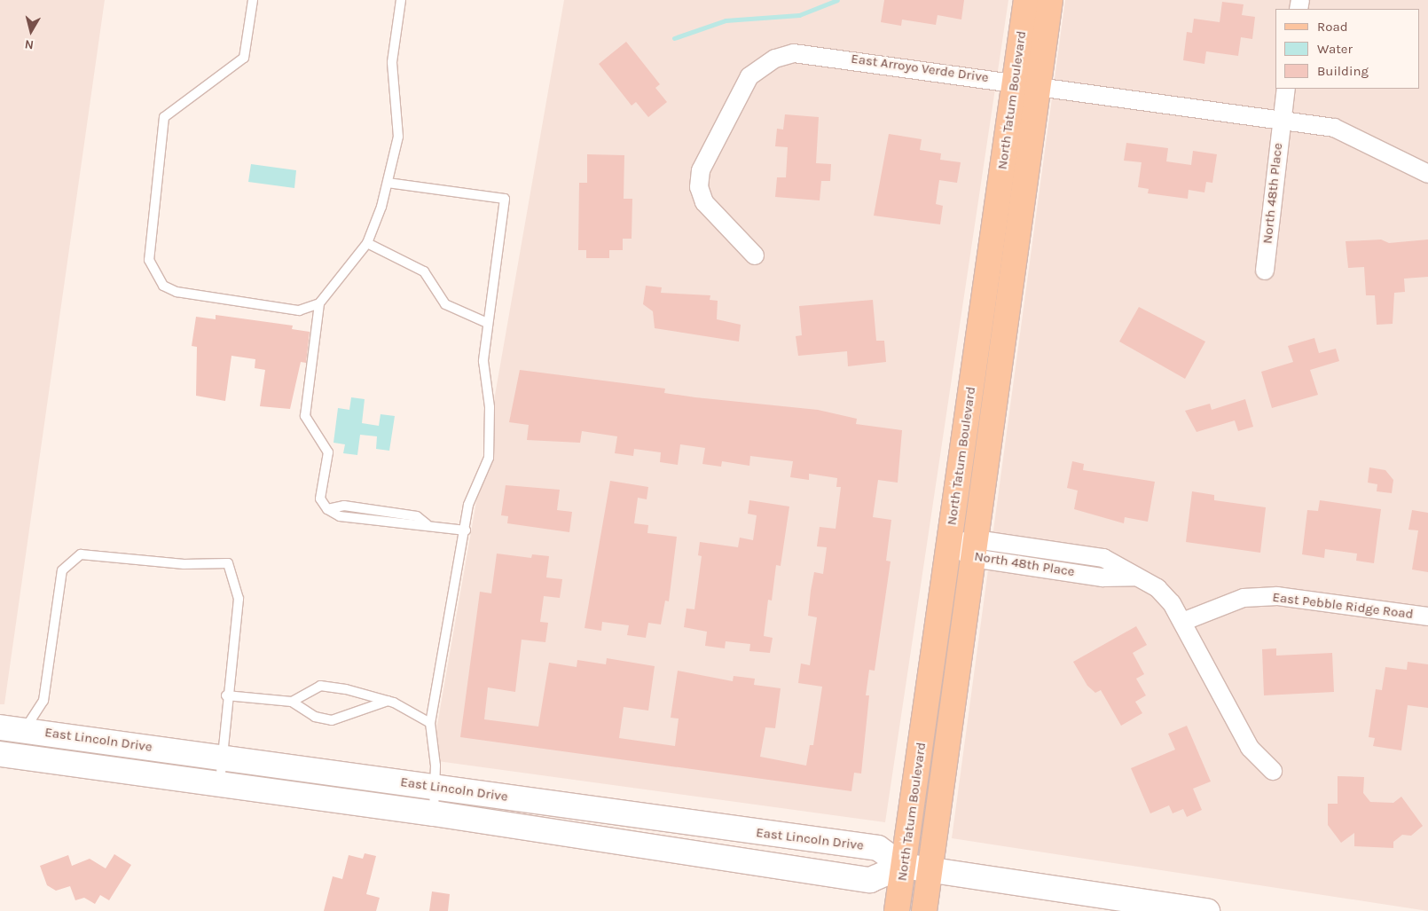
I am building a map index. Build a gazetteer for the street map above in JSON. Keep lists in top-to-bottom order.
{
  "streets": {
    "main road": ["North Tatum Boulevard", "East Lincoln Drive"],
    "street": ["East Arroyo Verde Drive", "North 48th Place", "East Pebble Ridge Road"]
  },
  "crossings": [
    ["East Arroyo Verde Drive", "North Tatum Boulevard"],
    ["East Arroyo Verde Drive", "North 48th Place"],
    ["North Tatum Boulevard", "North 48th Place"],
    ["North Tatum Boulevard", "East Lincoln Drive"],
    ["North 48th Place", "East Pebble Ridge Road"]
  ],
  "legend": ["Road", "Water", "Building"],
  "north": "bottom"
}
